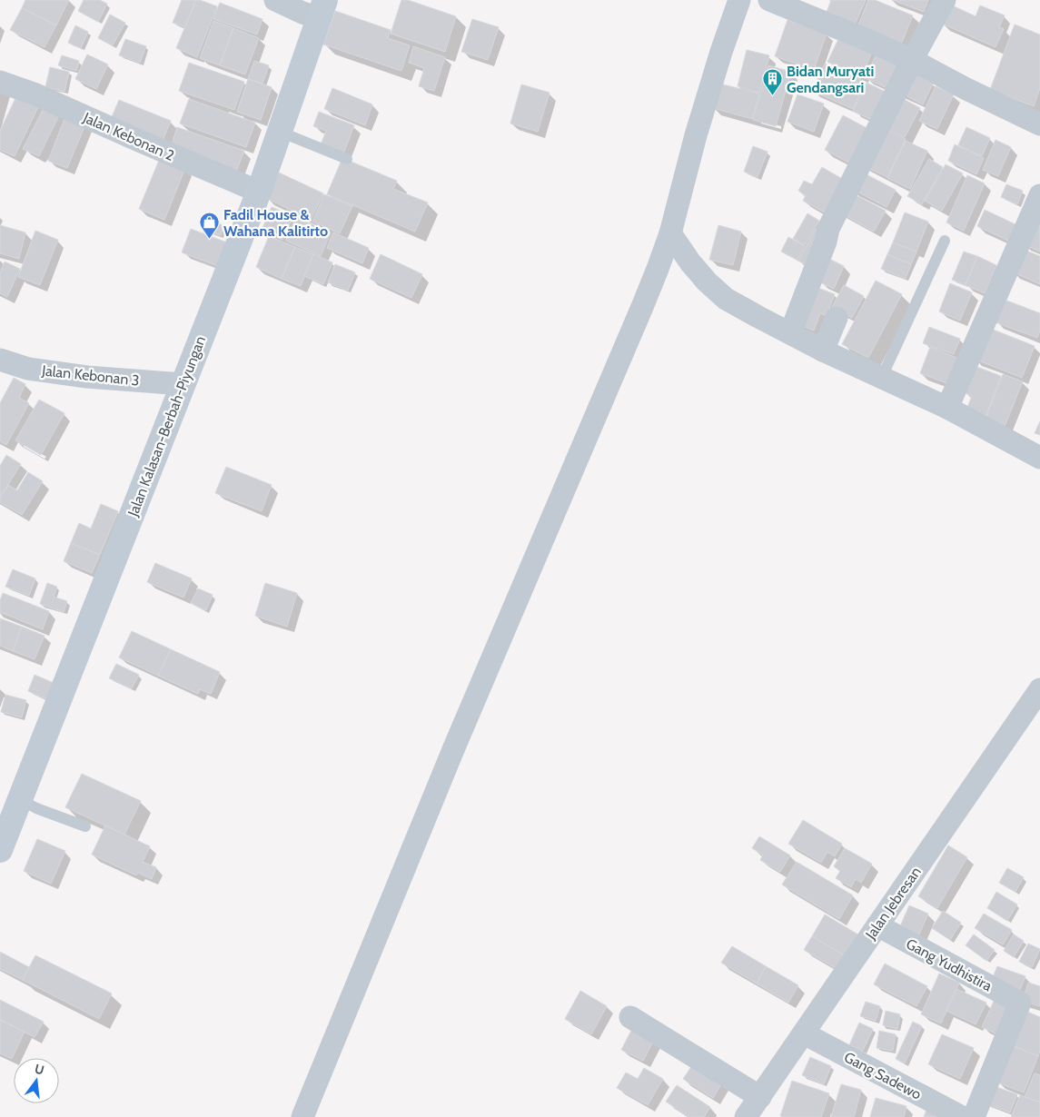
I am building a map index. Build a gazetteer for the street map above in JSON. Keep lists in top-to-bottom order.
{
  "streets": {
    "street": [
      "Jalan Kebonan 2",
      "Jalan Kebonan 3",
      "Jalan Kalasan-Berbah-Piyungan",
      "Jalan Jebresan",
      "Gang Yudhistira",
      "Gang Sadewo"
    ]
  },
  "crossings": [
    ["Jalan Kebonan 2", "Jalan Kalasan-Berbah-Piyungan"],
    ["Jalan Kebonan 3", "Jalan Kalasan-Berbah-Piyungan"],
    ["Jalan Jebresan", "Gang Yudhistira"],
    ["Jalan Jebresan", "Gang Sadewo"]
  ],
  "places": {
    "building": ["Bidan Muryati Gendangsari"],
    "shop": ["Fadil House & Wahana Kalitirto"]
  },
  "north": "top"
}
